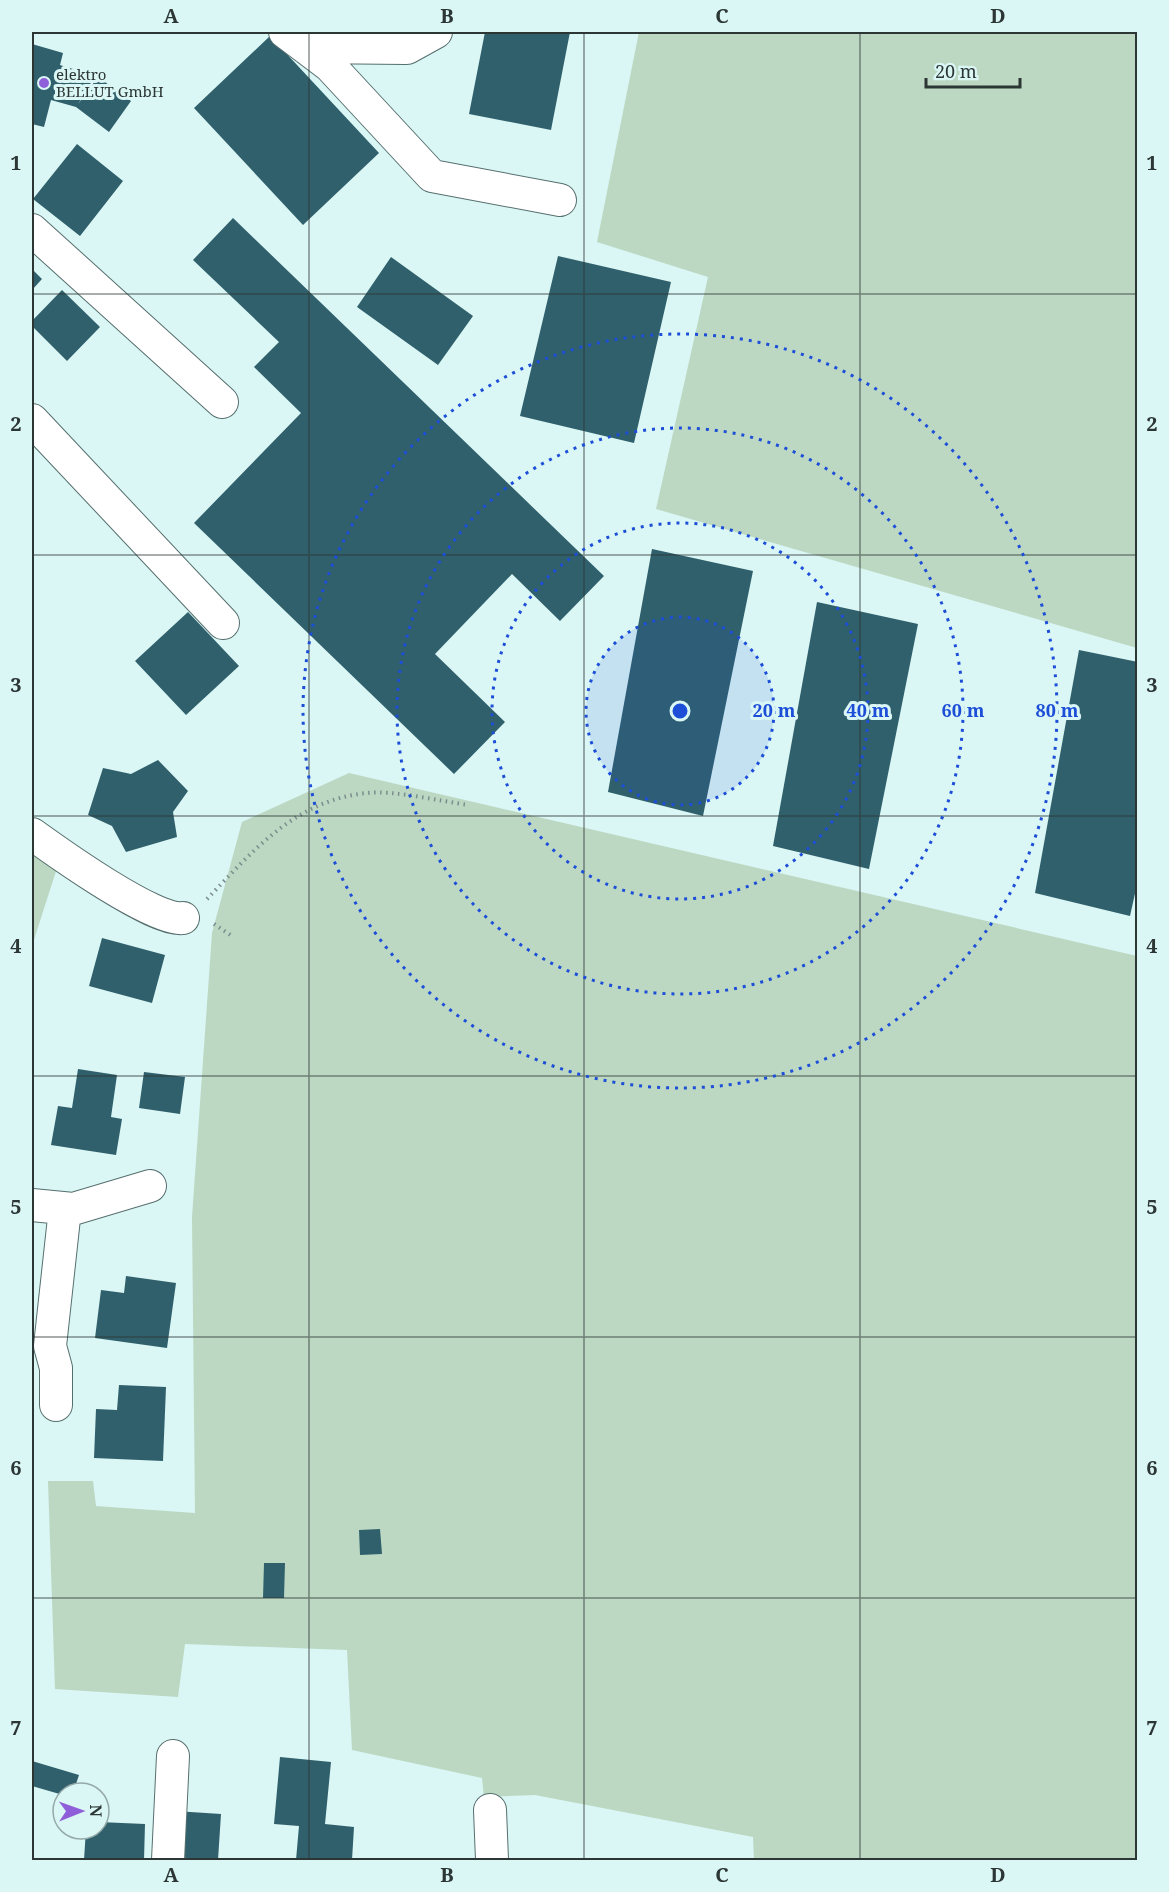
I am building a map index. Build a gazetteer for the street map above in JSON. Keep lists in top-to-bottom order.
{
  "places": ["elektro BELLUT GmbH"],
  "scale_bar": "20 m",
  "north": "right",
  "grid": {
    "columns": [
      "A",
      "B",
      "C",
      "D"
    ],
    "rows": [
      "1",
      "2",
      "3",
      "4",
      "5",
      "6",
      "7"
    ]
  },
  "rings": [
    "20 m",
    "40 m",
    "60 m",
    "80 m"
  ]
}
